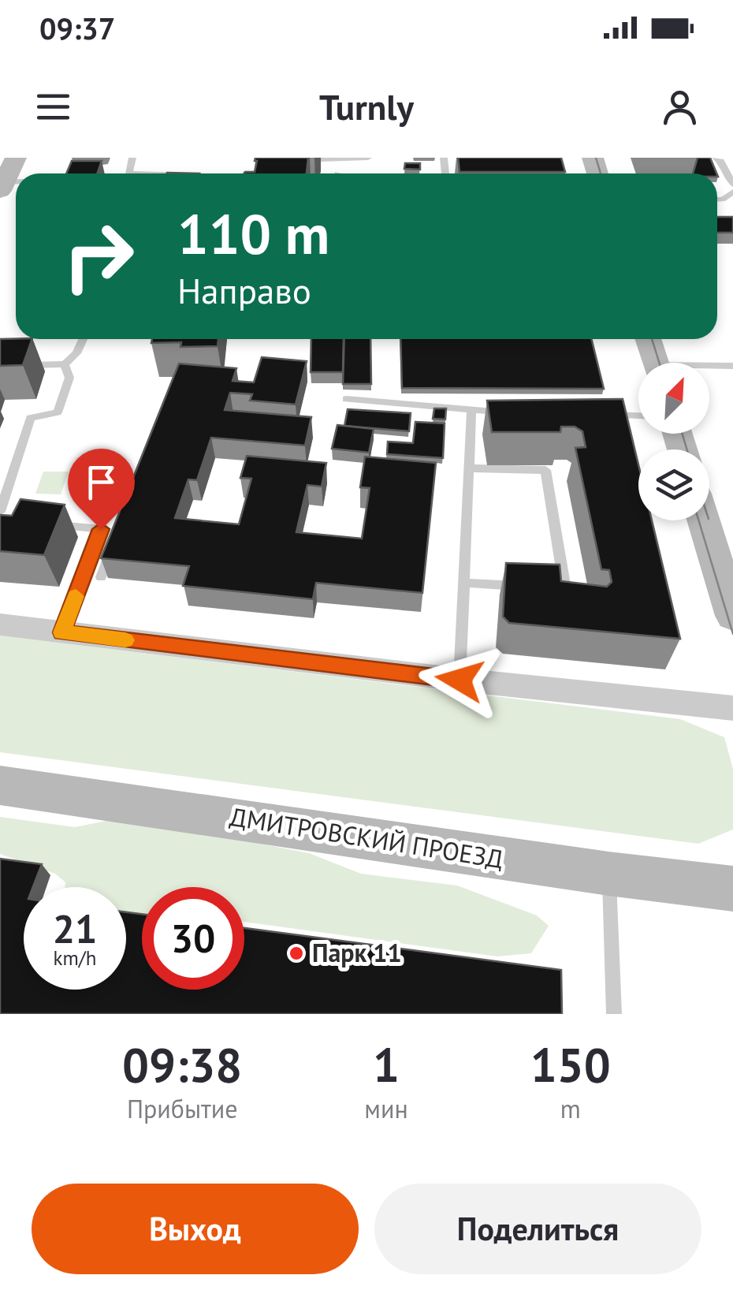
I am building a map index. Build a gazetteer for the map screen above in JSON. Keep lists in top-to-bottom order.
{
  "streets": {
    "main road": ["ДМИТРОВСКИЙ ПРОЕЗД"]
  },
  "places": ["Парк 11"],
  "north": "top right",
  "page": {
    "status": "09:37",
    "header": "Turnly",
    "turn": ["110 m", "Направо"],
    "speed": "21 km/h",
    "limit": "30",
    "eta": [
      "09:38",
      "Прибытие",
      "1",
      "мин",
      "150",
      "m"
    ],
    "buttons": ["Выход", "Поделиться"]
  }
}
